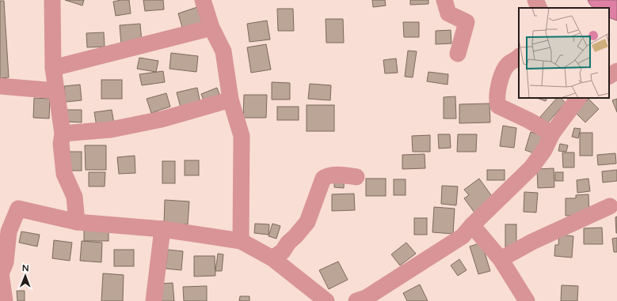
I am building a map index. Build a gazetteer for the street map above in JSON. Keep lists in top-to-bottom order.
{
  "north": "top"
}
